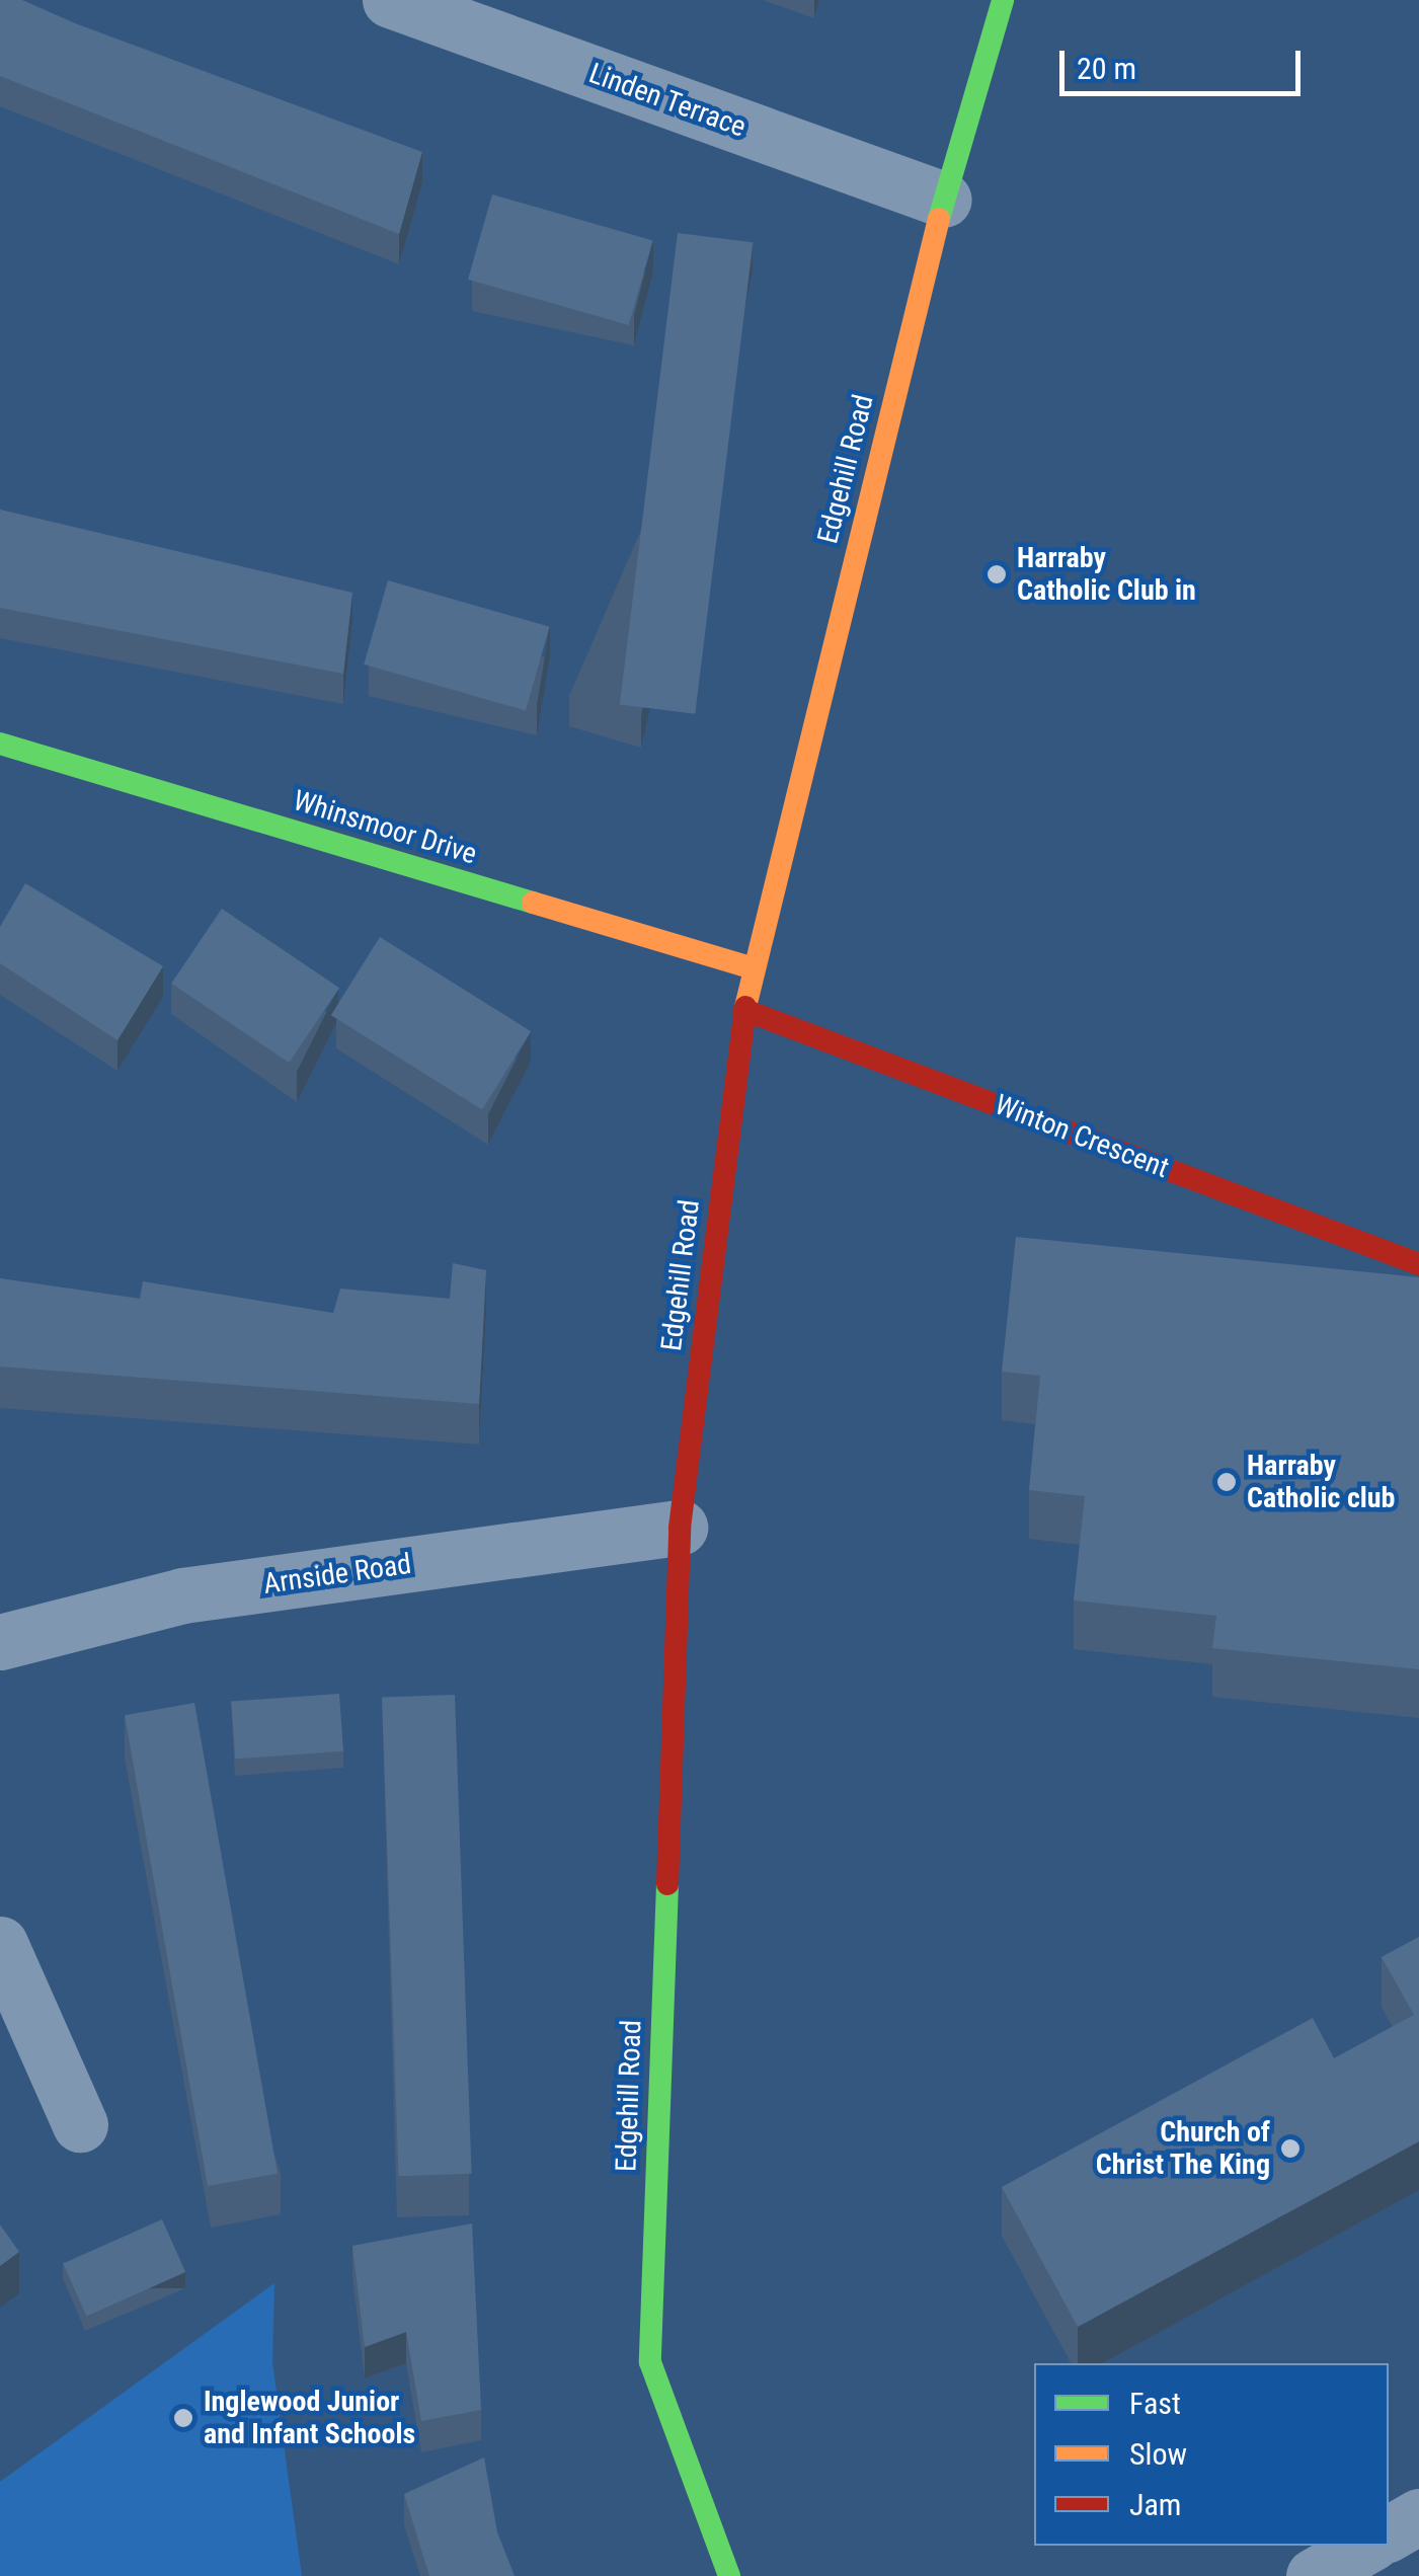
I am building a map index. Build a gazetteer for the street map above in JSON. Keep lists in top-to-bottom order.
{
  "streets": {
    "street": [
      "Linden Terrace",
      "Edgehill Road",
      "Whinsmoor Drive",
      "Winton Crescent",
      "Arnside Road"
    ]
  },
  "crossings": [
    ["Linden Terrace", "Edgehill Road"],
    ["Edgehill Road", "Whinsmoor Drive"],
    ["Edgehill Road", "Winton Crescent"],
    ["Edgehill Road", "Arnside Road"]
  ],
  "places": [
    "Harraby Catholic Club in",
    "Harraby Catholic club",
    "Church of Christ The King",
    "Inglewood Junior and Infant Schools"
  ],
  "legend": ["Fast", "Slow", "Jam"],
  "scale_bar": "20 m"
}
